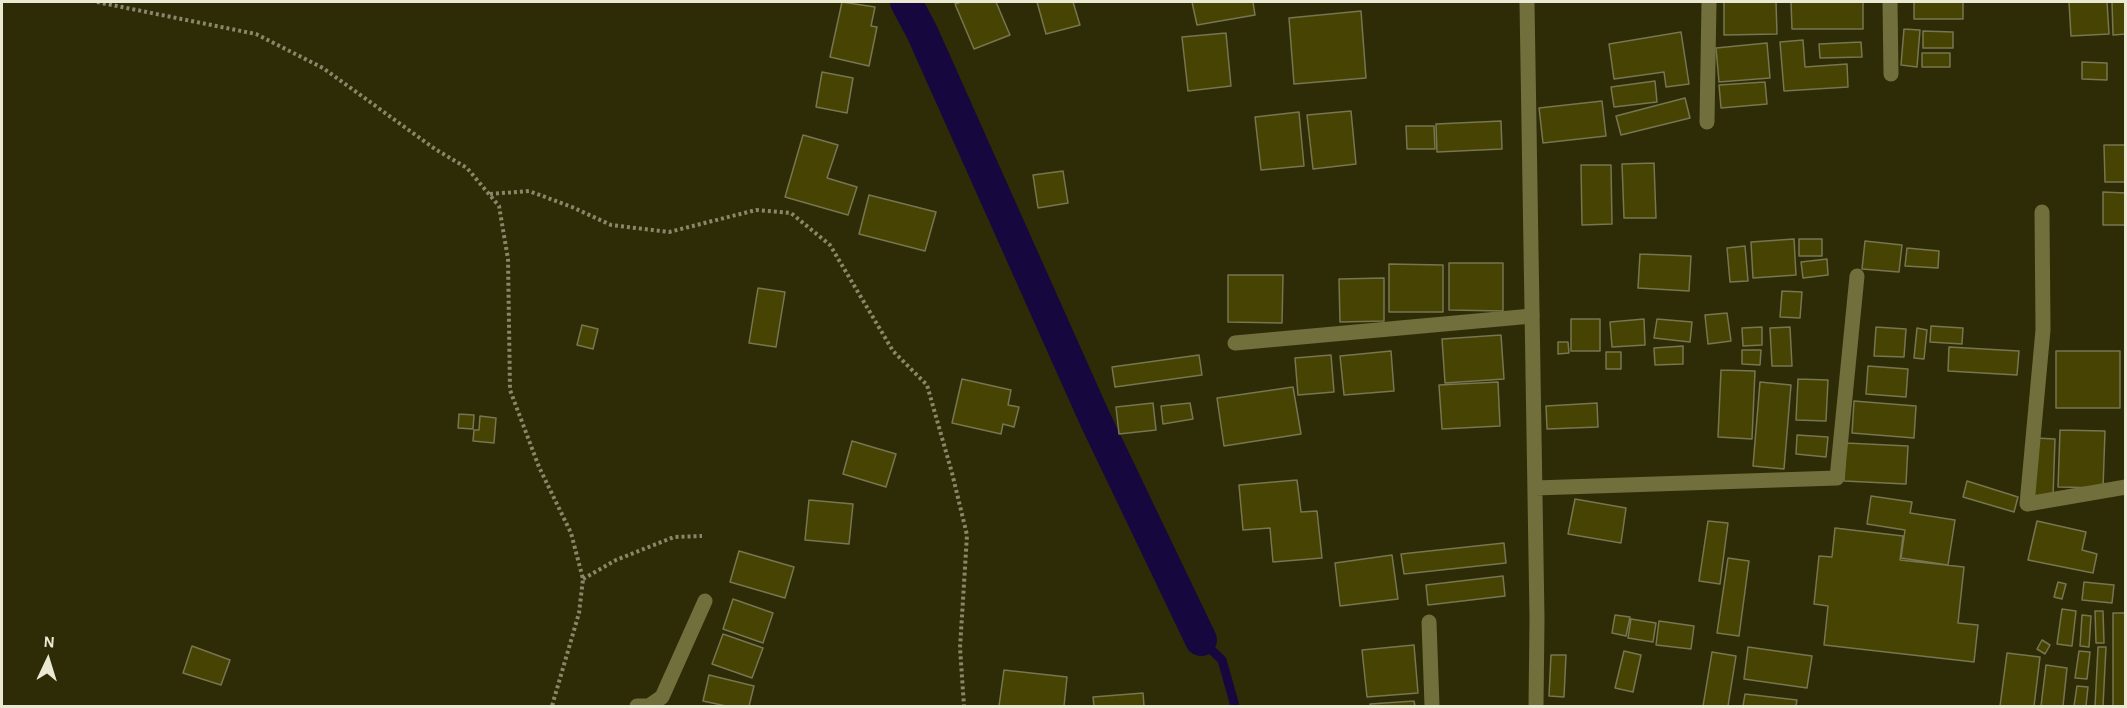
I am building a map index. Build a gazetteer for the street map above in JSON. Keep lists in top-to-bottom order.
{
  "north": "top"
}
